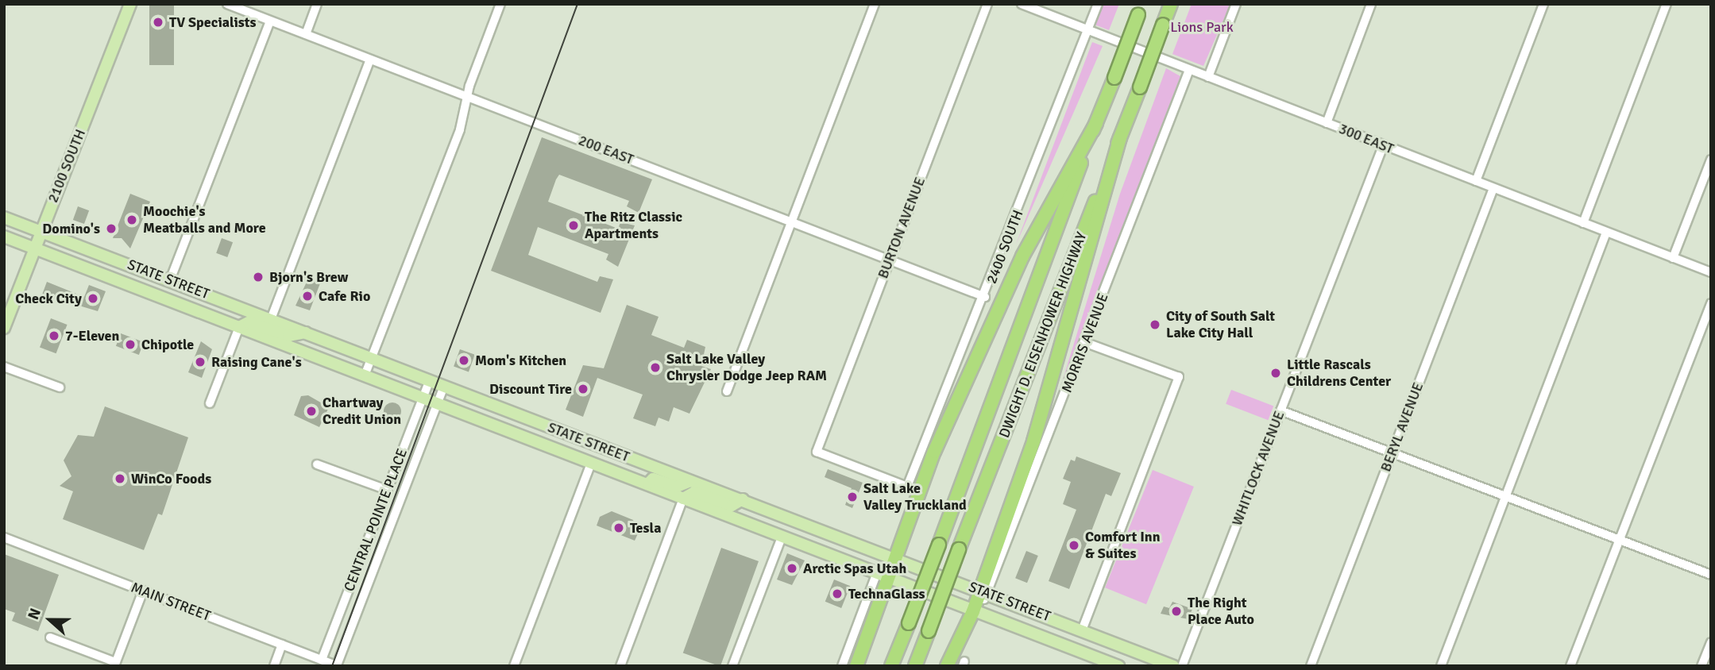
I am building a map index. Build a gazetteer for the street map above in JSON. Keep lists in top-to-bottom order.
{
  "streets": {
    "highway": ["DWIGHT D. EISENHOWER HIGHWAY"],
    "main road": ["2100 SOUTH", "STATE STREET"],
    "street": [
      "300 EAST",
      "200 EAST",
      "BURTON AVENUE",
      "2400 SOUTH",
      "MORRIS AVENUE",
      "BERYL AVENUE",
      "WHITLOCK AVENUE",
      "CENTRAL POINTE PLACE",
      "MAIN STREET"
    ]
  },
  "crossings": [
    ["300 EAST", "2400 SOUTH"],
    ["300 EAST", "MORRIS AVENUE"],
    ["300 EAST", "BERYL AVENUE"],
    ["300 EAST", "WHITLOCK AVENUE"],
    ["200 EAST", "BURTON AVENUE"],
    ["200 EAST", "2400 SOUTH"],
    ["2100 SOUTH", "STATE STREET"],
    ["BURTON AVENUE", "2400 SOUTH"],
    ["STATE STREET", "MORRIS AVENUE"],
    ["STATE STREET", "CENTRAL POINTE PLACE"],
    ["CENTRAL POINTE PLACE", "MAIN STREET"]
  ],
  "parks": ["Lions Park"],
  "places": [
    "TV Specialists",
    "Moochie's Meatballs and More",
    "The Ritz Classic Apartments",
    "Domino's",
    "Bjorn's Brew",
    "Cafe Rio",
    "Check City",
    "City of South Salt Lake City Hall",
    "7-Eleven",
    "Chipotle",
    "Mom's Kitchen",
    "Raising Cane's",
    "Salt Lake Valley Chrysler Dodge Jeep RAM",
    "Little Rascals Childrens Center",
    "Discount Tire",
    "Chartway Credit Union",
    "WinCo Foods",
    "Salt Lake Valley Truckland",
    "Tesla",
    "Comfort Inn & Suites",
    "Arctic Spas Utah",
    "TechnaGlass",
    "The Right Place Auto"
  ],
  "north": "left"
}
